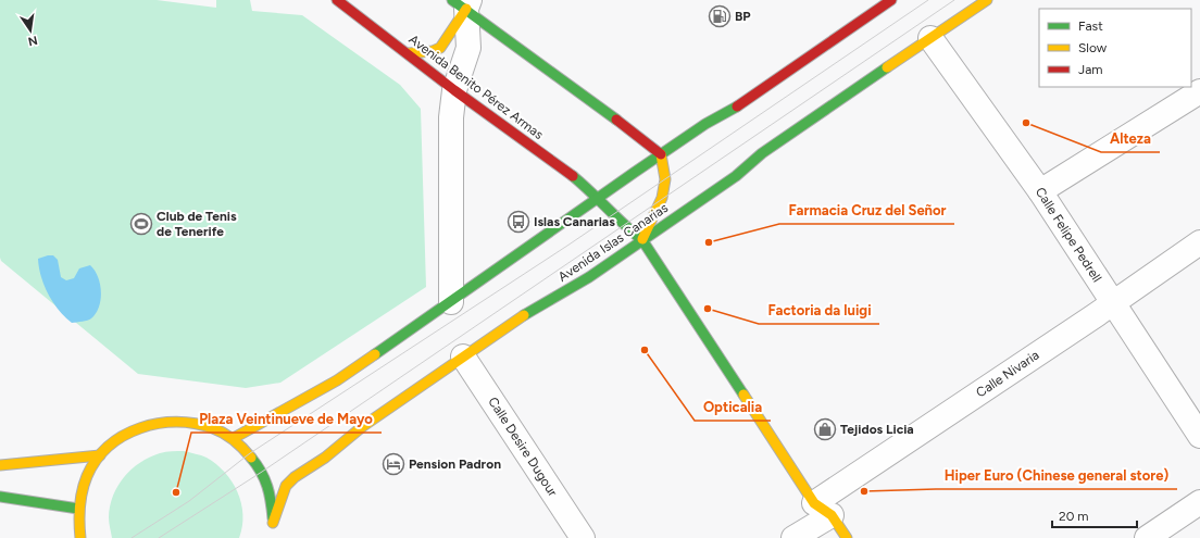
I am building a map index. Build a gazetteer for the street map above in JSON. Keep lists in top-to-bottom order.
{
  "streets": {
    "main road": ["Avenida Benito Pérez Armas", "Avenida Islas Canarias"],
    "street": ["Calle Felipe Pedrell", "Calle Nivaria", "Calle Desire Dugour"]
  },
  "crossings": [
    ["Avenida Benito Pérez Armas", "Avenida Islas Canarias"],
    ["Avenida Benito Pérez Armas", "Calle Nivaria"],
    ["Calle Felipe Pedrell", "Avenida Islas Canarias"],
    ["Calle Felipe Pedrell", "Calle Nivaria"],
    ["Avenida Islas Canarias", "Calle Desire Dugour"]
  ],
  "places": {
    "fuel station": ["BP"],
    "other": [
      "Alteza",
      "Farmacia Cruz del Señor",
      "Factoria da luigi",
      "Opticalia",
      "Hiper Euro (Chinese general store)",
      "Plaza Veintinueve de Mayo"
    ],
    "bus stop": ["Islas Canarias"],
    "sports": ["Club de Tenis de Tenerife"],
    "shop": ["Tejidos Licia"],
    "hotel": ["Pension Padron"]
  },
  "legend": ["Fast", "Slow", "Jam"],
  "scale_bar": "20 m",
  "north": "bottom"
}
